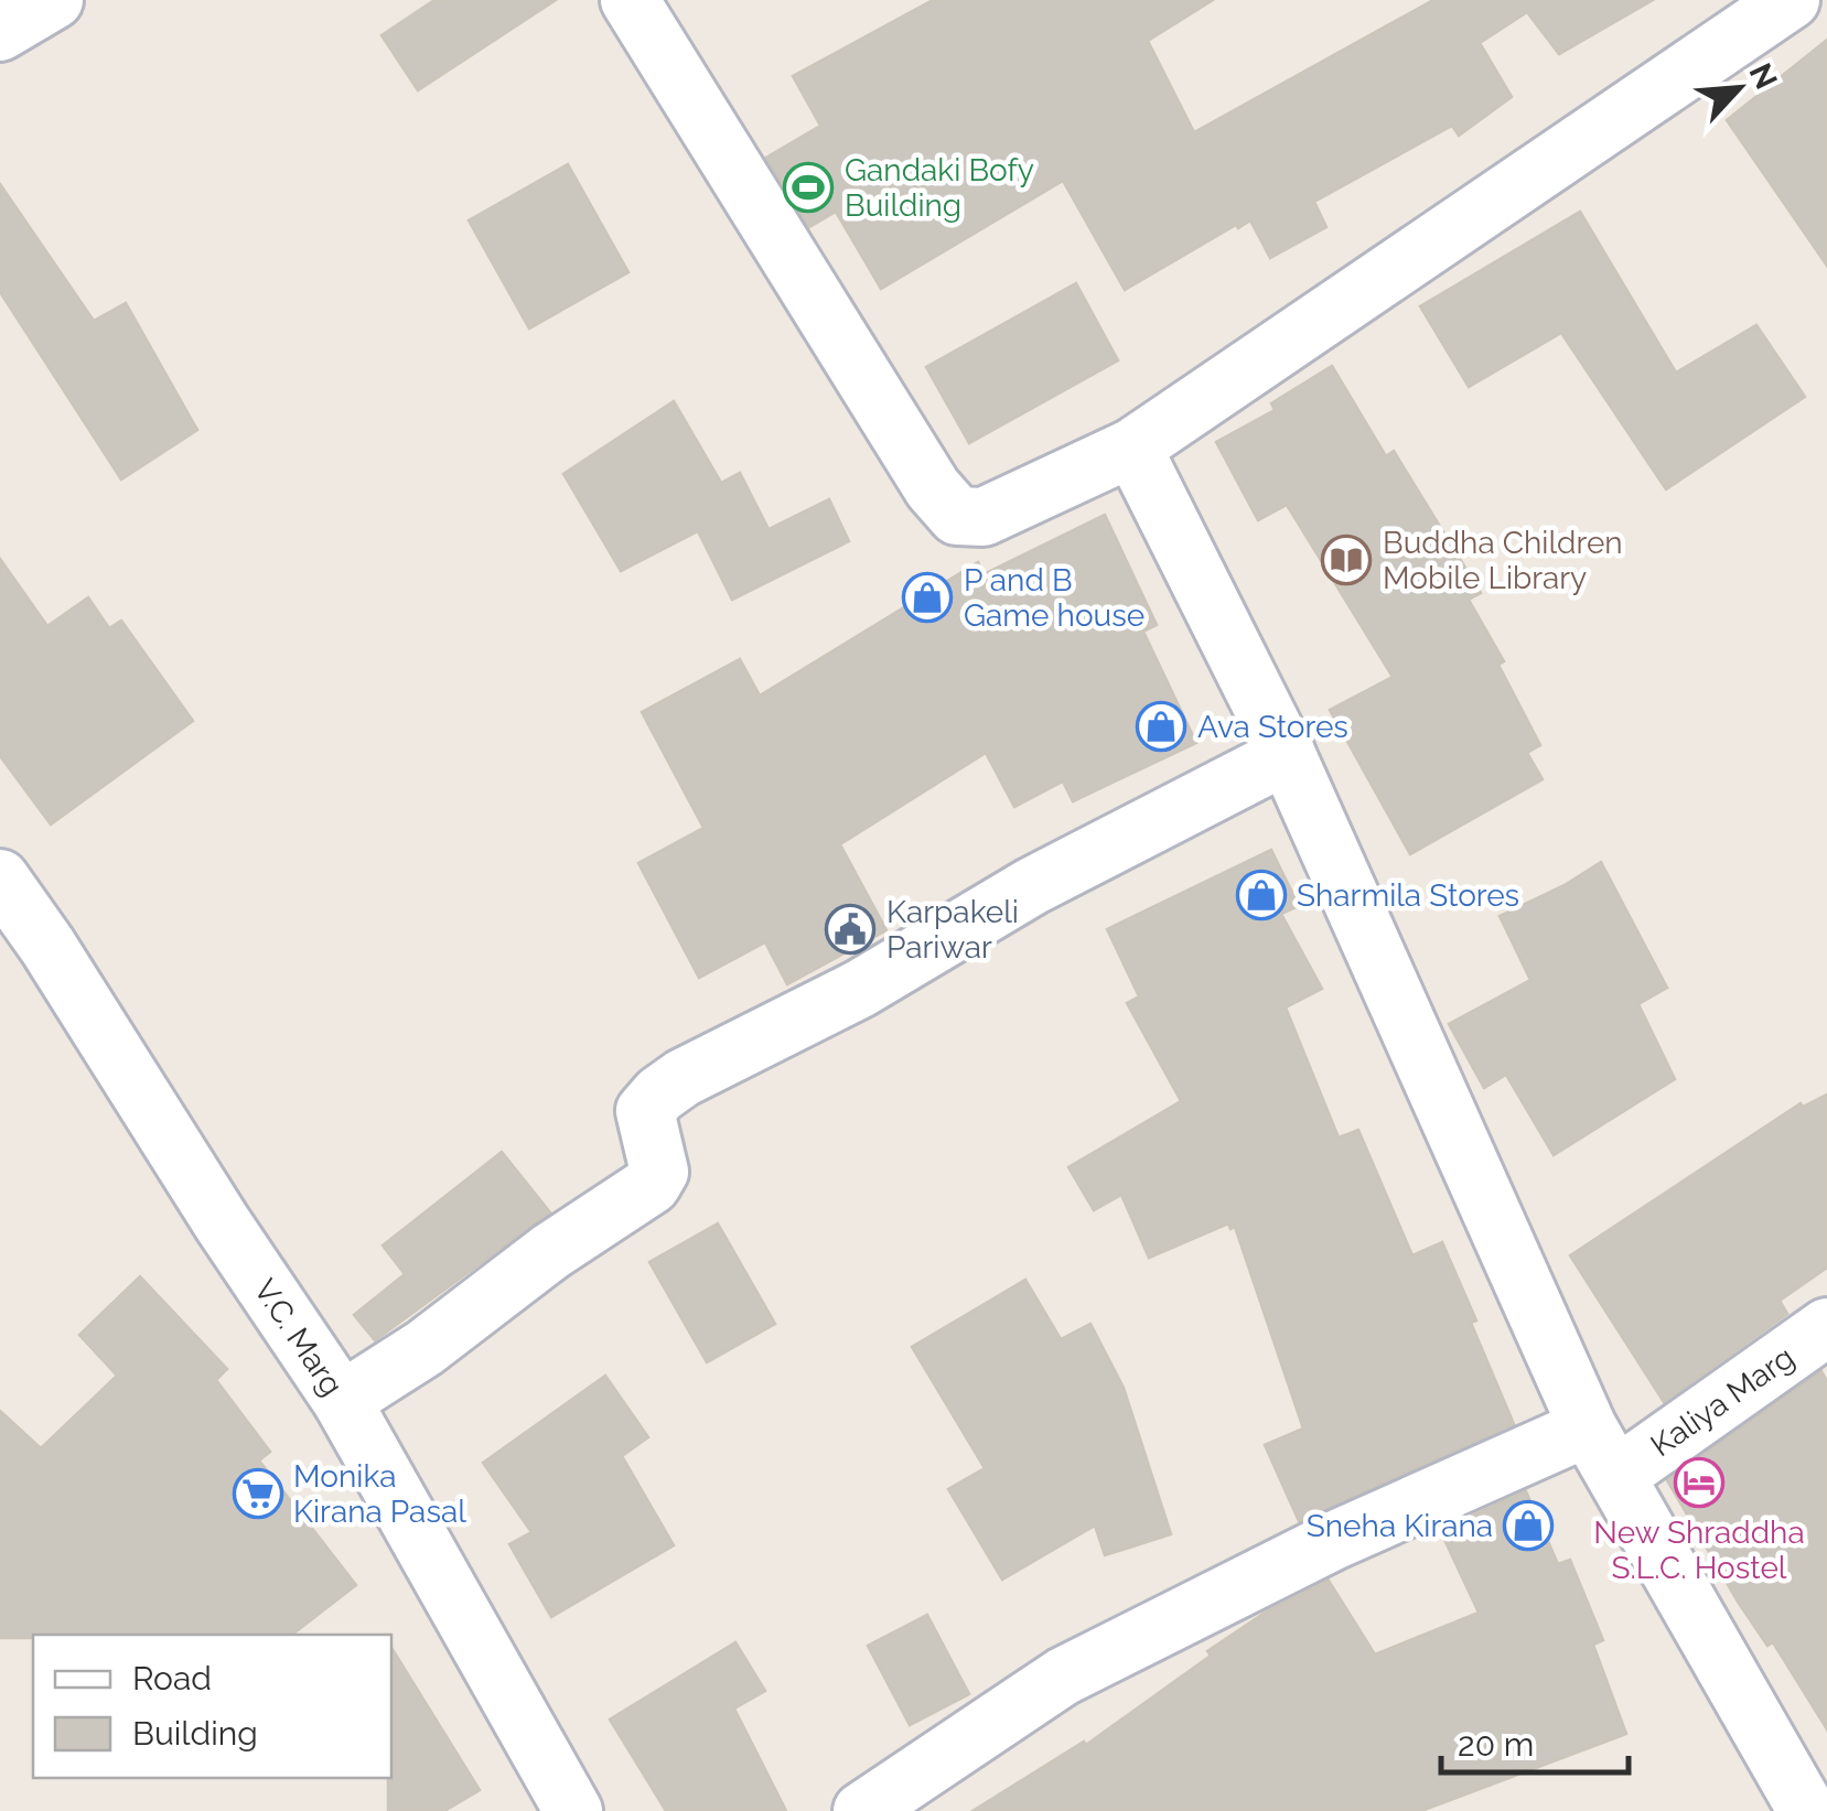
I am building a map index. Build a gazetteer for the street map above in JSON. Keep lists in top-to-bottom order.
{
  "streets": {
    "street": ["V.C. Marg", "Kaliya Marg"]
  },
  "places": {
    "sports": ["Gandaki Bofy Building"],
    "library": ["Buddha Children Mobile Library"],
    "shop": [
      "P and B Game house",
      "Ava Stores",
      "Sharmila Stores",
      "Sneha Kirana"
    ],
    "public building": ["Karpakeli Pariwar"],
    "hotel": ["New Shraddha S.L.C. Hostel"],
    "supermarket": ["Monika Kirana Pasal"]
  },
  "legend": ["Road", "Building"],
  "scale_bar": "20 m",
  "north": "top right"
}
